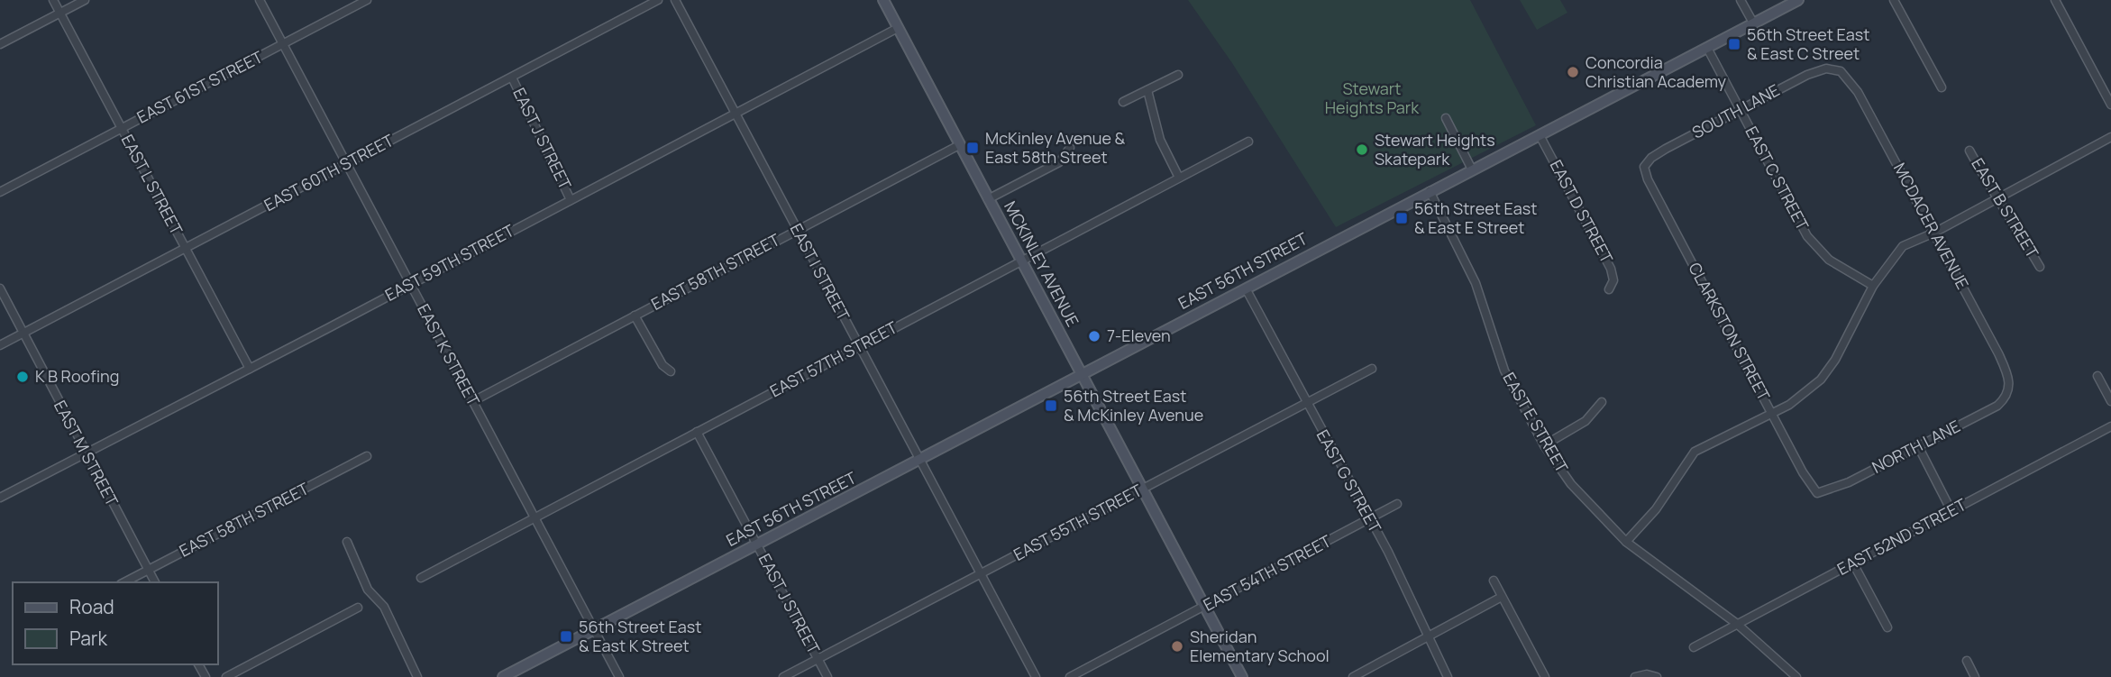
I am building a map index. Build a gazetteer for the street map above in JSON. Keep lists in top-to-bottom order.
{
  "streets": {
    "street": [
      "EAST 61ST STREET",
      "SOUTH LANE",
      "EAST J STREET",
      "EAST 60TH STREET",
      "EAST C STREET",
      "EAST L STREET",
      "EAST B STREET",
      "EAST D STREET",
      "MCDACER AVENUE",
      "EAST 59TH STREET",
      "MCKINLEY AVENUE",
      "EAST 56TH STREET",
      "EAST 58TH STREET",
      "EAST I STREET",
      "CLARKSTON STREET",
      "EAST K STREET",
      "EAST 57TH STREET",
      "EAST E STREET",
      "NORTH LANE",
      "EAST M STREET",
      "EAST G STREET",
      "EAST 55TH STREET",
      "EAST 52ND STREET",
      "EAST 54TH STREET"
    ]
  },
  "crossings": [
    ["EAST 61ST STREET", "EAST L STREET"],
    ["EAST 61ST STREET", "EAST K STREET"],
    ["SOUTH LANE", "EAST C STREET"],
    ["SOUTH LANE", "MCDACER AVENUE"],
    ["SOUTH LANE", "CLARKSTON STREET"],
    ["EAST J STREET", "EAST 60TH STREET"],
    ["EAST J STREET", "EAST 59TH STREET"],
    ["EAST J STREET", "EAST 56TH STREET"],
    ["EAST J STREET", "EAST 57TH STREET"],
    ["EAST J STREET", "EAST 55TH STREET"],
    ["EAST 60TH STREET", "EAST L STREET"],
    ["EAST 60TH STREET", "EAST K STREET"],
    ["EAST 60TH STREET", "EAST M STREET"],
    ["EAST C STREET", "EAST 56TH STREET"],
    ["EAST L STREET", "EAST 59TH STREET"],
    ["EAST D STREET", "EAST 56TH STREET"],
    ["MCDACER AVENUE", "NORTH LANE"],
    ["EAST 59TH STREET", "MCKINLEY AVENUE"],
    ["EAST 59TH STREET", "EAST I STREET"],
    ["EAST 59TH STREET", "EAST K STREET"],
    ["EAST 59TH STREET", "EAST M STREET"],
    ["MCKINLEY AVENUE", "EAST 56TH STREET"],
    ["MCKINLEY AVENUE", "EAST 58TH STREET"],
    ["MCKINLEY AVENUE", "EAST 57TH STREET"],
    ["MCKINLEY AVENUE", "EAST 55TH STREET"],
    ["MCKINLEY AVENUE", "EAST 54TH STREET"],
    ["EAST 56TH STREET", "EAST I STREET"],
    ["EAST 56TH STREET", "EAST K STREET"],
    ["EAST 56TH STREET", "EAST E STREET"],
    ["EAST 56TH STREET", "EAST G STREET"],
    ["EAST 58TH STREET", "EAST I STREET"],
    ["EAST 58TH STREET", "EAST K STREET"],
    ["EAST 58TH STREET", "EAST M STREET"],
    ["EAST I STREET", "EAST 57TH STREET"],
    ["EAST I STREET", "EAST 55TH STREET"],
    ["CLARKSTON STREET", "NORTH LANE"],
    ["EAST K STREET", "EAST 57TH STREET"],
    ["EAST E STREET", "EAST 52ND STREET"],
    ["EAST G STREET", "EAST 55TH STREET"],
    ["EAST G STREET", "EAST 54TH STREET"]
  ],
  "parks": ["Stewart Heights Park"],
  "places": {
    "transit": [
      "56th Street East & East C Street",
      "McKinley Avenue & East 58th Street",
      "56th Street East & East E Street",
      "56th Street East & McKinley Avenue",
      "56th Street East & East K Street"
    ],
    "other": [
      "Concordia Christian Academy",
      "Stewart Heights Skatepark",
      "7-Eleven",
      "K B Roofing",
      "Sheridan Elementary School"
    ]
  },
  "legend": ["Road", "Park"]
}
